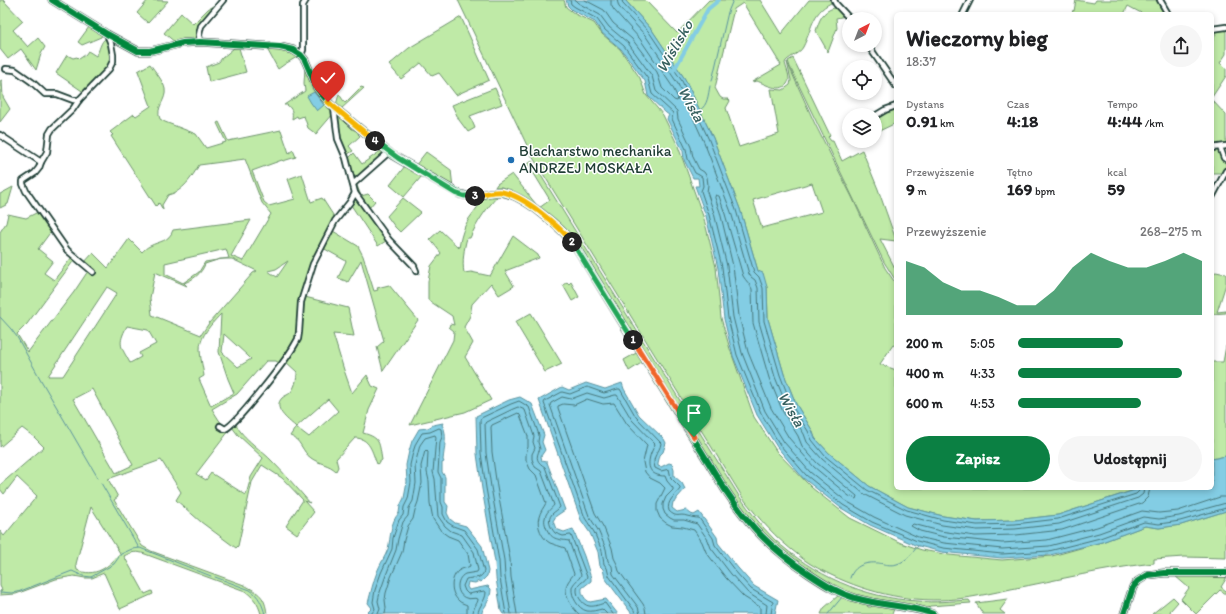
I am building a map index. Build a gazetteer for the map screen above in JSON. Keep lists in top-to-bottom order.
{
  "water": ["Wiślisko", "Wisła"],
  "places": ["Blacharstwo mechanika ANDRZEJ MOSKAŁA"],
  "north": "top right",
  "page": {
    "heading": ["Wieczorny bieg", "18:37"],
    "stats": [
      ["Dystans", "0.91 km"],
      ["Czas", "4:18"],
      ["Tempo", "4:44 /km"],
      ["Przewyższenie", "9 m"],
      ["Tętno", "169 bpm"],
      ["kcal", "59"]
    ],
    "pins": [
      "4",
      "3",
      "2",
      "1"
    ],
    "chart": ["Przewyższenie", "268–275 m"],
    "list": [
      {
        "name": "200 m",
        "note": "5:05"
      },
      {
        "name": "400 m",
        "note": "4:33"
      },
      {
        "name": "600 m",
        "note": "4:53"
      }
    ],
    "buttons": ["Zapisz", "Udostępnij"]
  }
}
